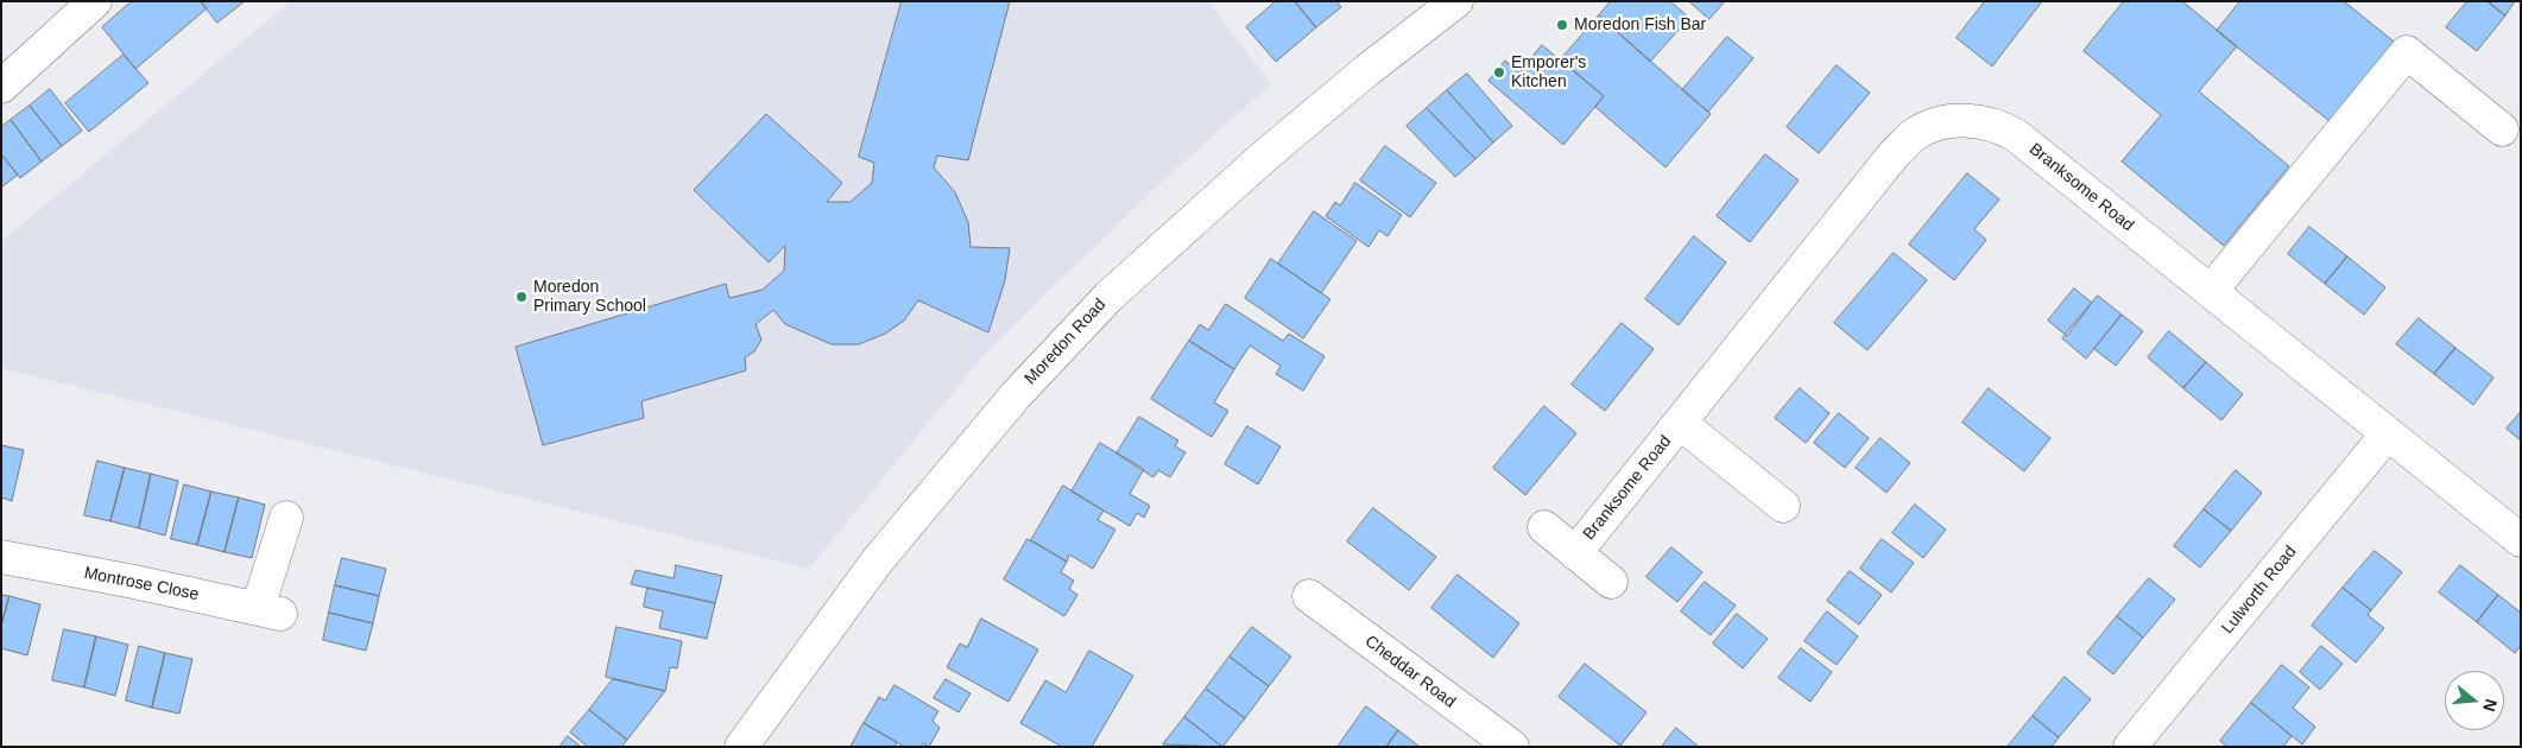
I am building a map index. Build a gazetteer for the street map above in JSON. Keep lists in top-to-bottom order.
{
  "streets": {
    "street": [
      "Branksome Road",
      "Moredon Road",
      "Montrose Close",
      "Lulworth Road",
      "Cheddar Road"
    ]
  },
  "crossings": [
    ["Branksome Road", "Lulworth Road"]
  ],
  "places": ["Moredon Fish Bar", "Emporer's Kitchen", "Moredon Primary School"],
  "north": "right"
}
